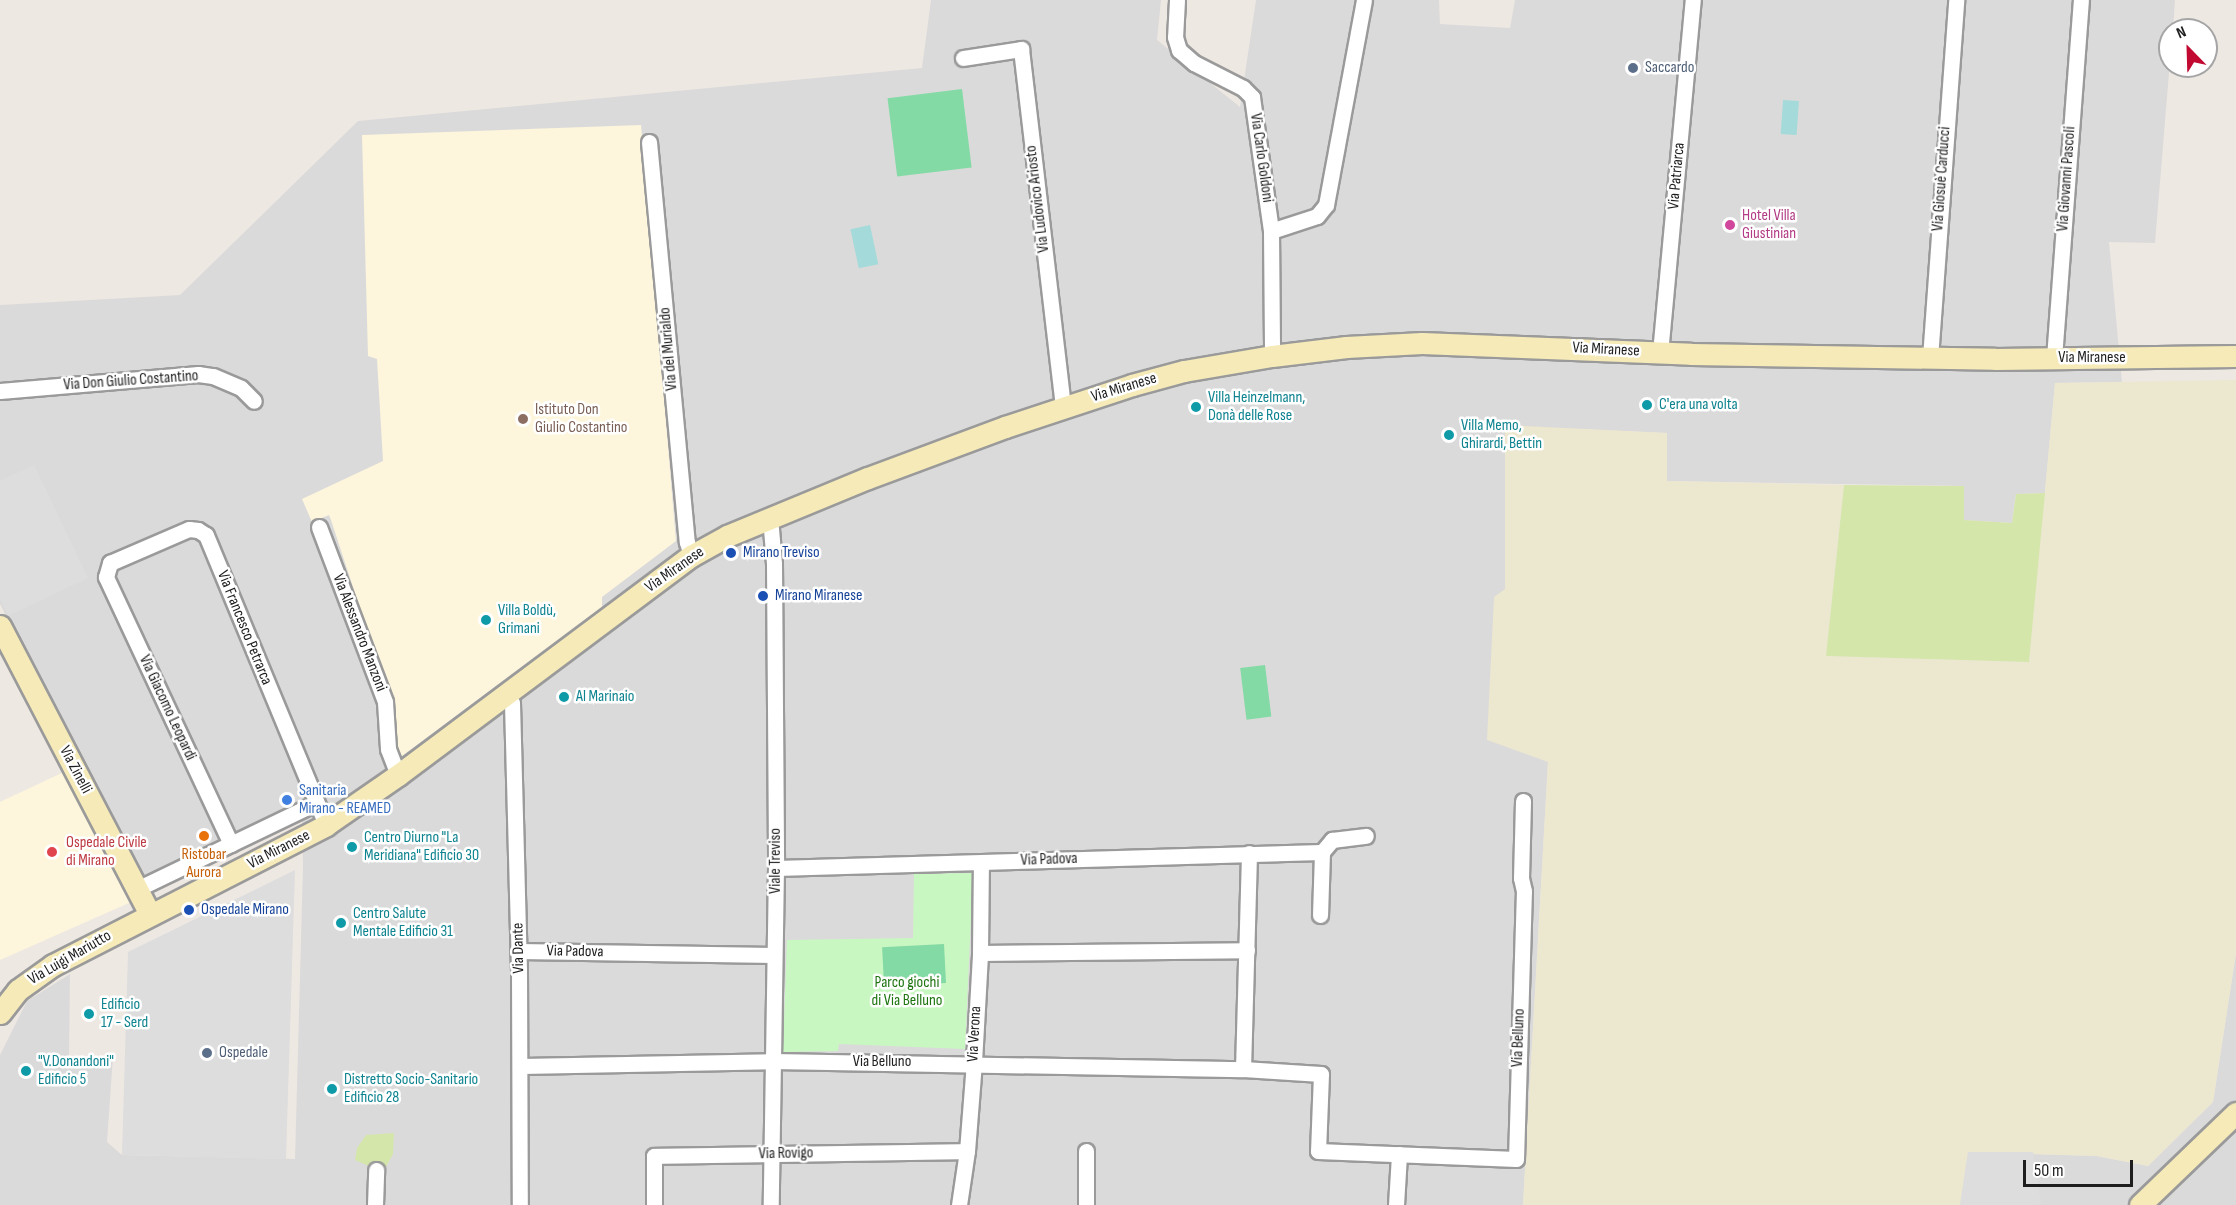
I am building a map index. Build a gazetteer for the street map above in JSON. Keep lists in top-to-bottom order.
{
  "streets": {
    "main road": ["Via Miranese", "Via Zinelli", "Via Luigi Mariutto"],
    "street": [
      "Via Carlo Goldoni",
      "Via Patriarca",
      "Via Giosuè Carducci",
      "Via Giovanni Pascoli",
      "Via Ludovico Ariosto",
      "Via del Murialdo",
      "Via Don Giulio Costantino",
      "Via Francesco Petrarca",
      "Via Alessandro Manzoni",
      "Via Giacomo Leopardi",
      "Via Padova",
      "Viale Treviso",
      "Via Dante",
      "Via Verona",
      "Via Belluno",
      "Via Rovigo"
    ]
  },
  "crossings": [
    ["Via Carlo Goldoni", "Via Miranese"],
    ["Via Patriarca", "Via Miranese"],
    ["Via Giosuè Carducci", "Via Miranese"],
    ["Via Giovanni Pascoli", "Via Miranese"],
    ["Via Ludovico Ariosto", "Via Miranese"],
    ["Via del Murialdo", "Via Miranese"],
    ["Via Miranese", "Via Francesco Petrarca"],
    ["Via Miranese", "Via Alessandro Manzoni"],
    ["Via Miranese", "Via Giacomo Leopardi"],
    ["Via Miranese", "Via Zinelli"],
    ["Via Miranese", "Viale Treviso"],
    ["Via Miranese", "Via Dante"],
    ["Via Miranese", "Via Luigi Mariutto"],
    ["Via Francesco Petrarca", "Via Giacomo Leopardi"],
    ["Via Zinelli", "Via Luigi Mariutto"],
    ["Via Padova", "Viale Treviso"],
    ["Via Padova", "Via Dante"],
    ["Via Padova", "Via Verona"],
    ["Viale Treviso", "Via Belluno"],
    ["Viale Treviso", "Via Rovigo"],
    ["Via Dante", "Via Belluno"],
    ["Via Verona", "Via Belluno"],
    ["Via Verona", "Via Rovigo"]
  ],
  "parks": ["Parco giochi di Via Belluno"],
  "places": [
    "Saccardo",
    "Hotel Villa Giustinian",
    "C'era una volta",
    "Villa Heinzelmann, Donà delle Rose",
    "Istituto Don Giulio Costantino",
    "Villa Memo, Ghirardi, Bettin",
    "Mirano Treviso",
    "Mirano Miranese",
    "Villa Boldù, Grimani",
    "Al Marinaio",
    "Sanitaria Mirano - REAMED",
    "Ristobar Aurora",
    "Centro Diurno \"La Meridiana\" Edificio 30",
    "Ospedale Civile di Mirano",
    "Ospedale Mirano",
    "Centro Salute Mentale Edificio 31",
    "Edificio 17 - Serd",
    "Ospedale",
    "\"V.Donandoni\" Edificio 5",
    "Distretto Socio-Sanitario Edificio 28"
  ],
  "scale_bar": "50 m",
  "north": "top left"
}
